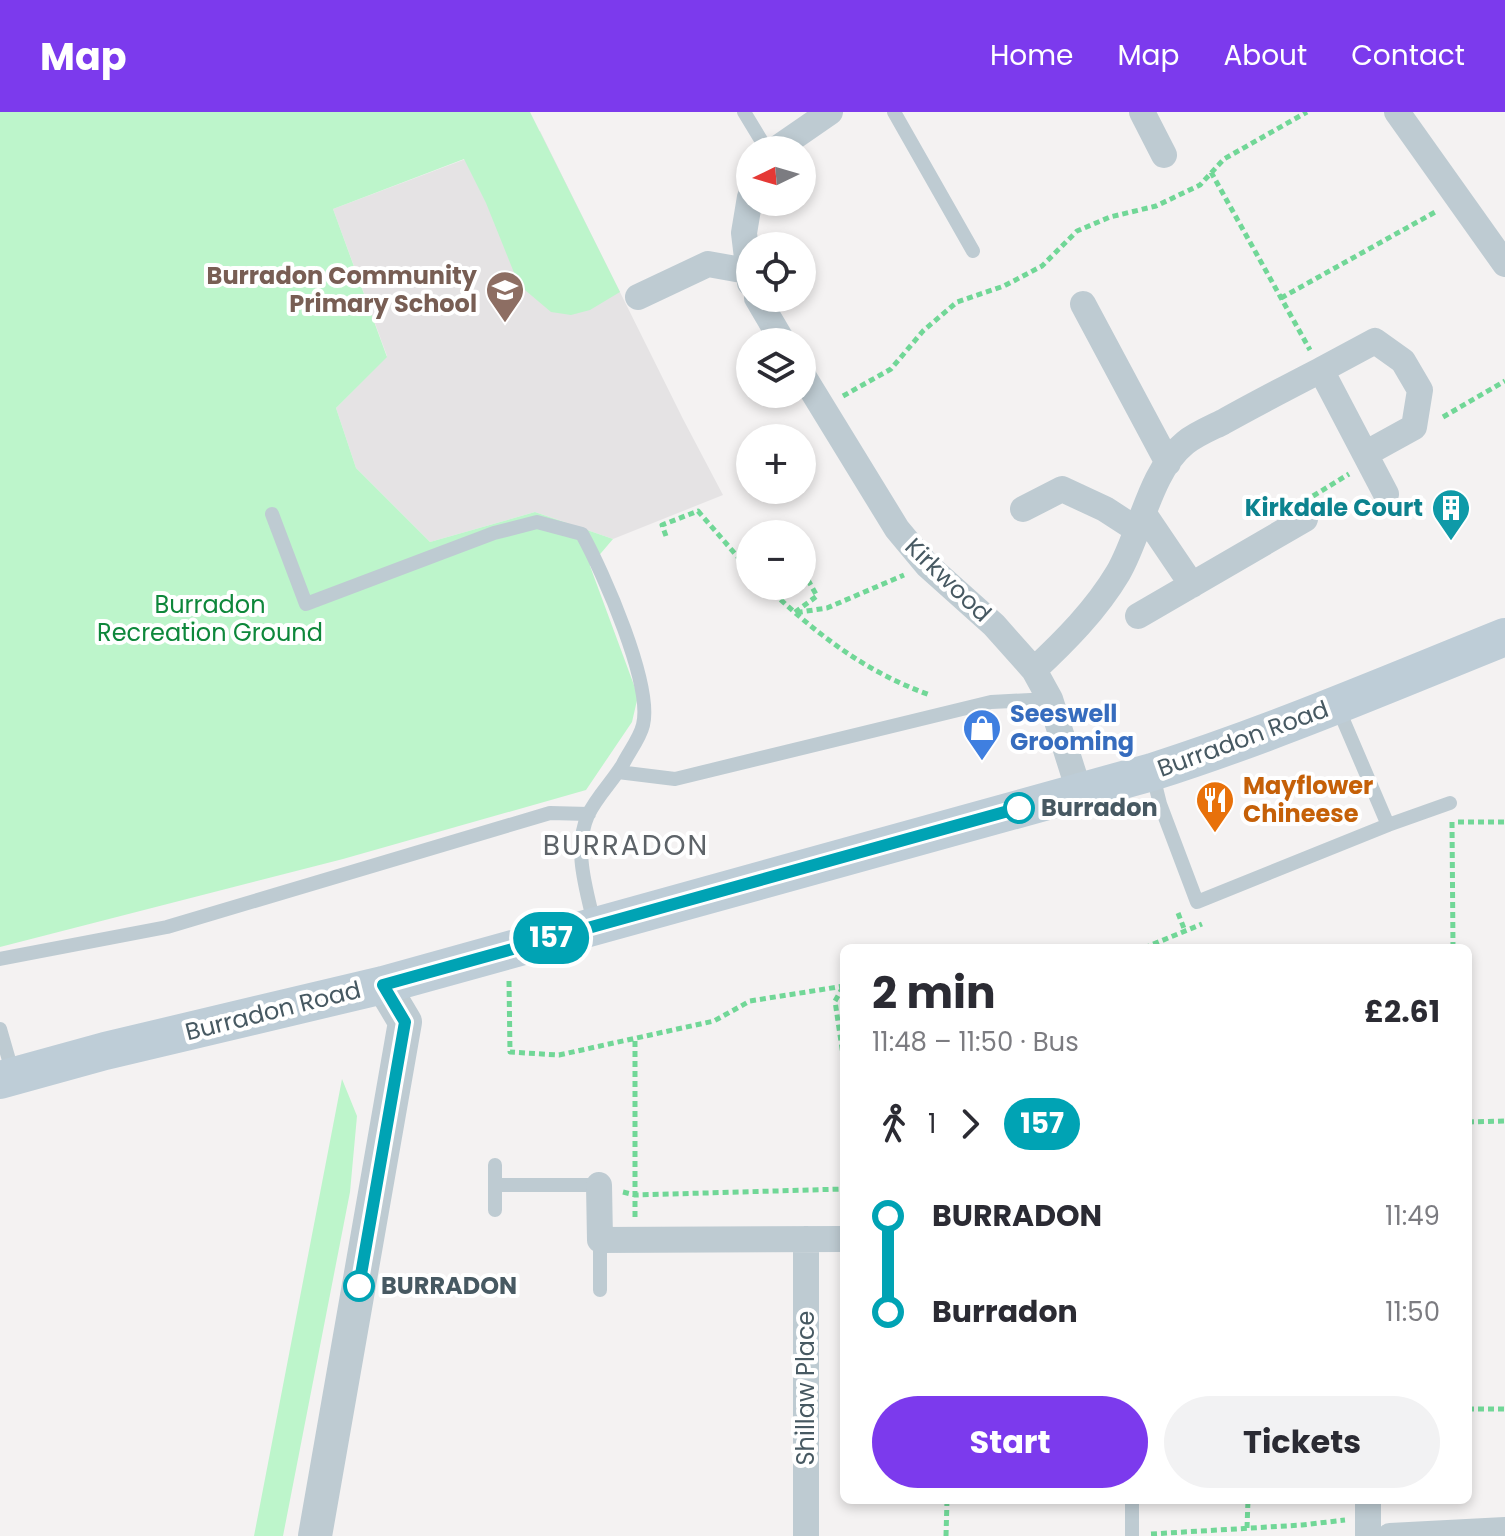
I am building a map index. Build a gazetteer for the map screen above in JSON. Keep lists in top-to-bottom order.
{
  "streets": {
    "main road": ["Burradon Road"],
    "street": ["Kirkwood", "Shillaw Place"]
  },
  "crossings": [
    ["Kirkwood", "Burradon Road"]
  ],
  "districts": ["BURRADON"],
  "parks": ["Burradon Recreation Ground"],
  "places": {
    "school or university": ["Burradon Community Primary School"],
    "building": ["Kirkdale Court"],
    "shop": ["Seeswell Grooming"],
    "other": ["Burradon", "BURRADON"],
    "restaurant": ["Mayflower Chineese"]
  },
  "lines": ["bus line 157"],
  "north": "left",
  "page": {
    "header": "Map",
    "nav": [
      "Home",
      "Map",
      "About",
      "Contact"
    ],
    "on_map": "157",
    "map_buttons": ["+", "−"],
    "heading": ["2 min", "11:48 – 11:50 · Bus", "£2.61"],
    "legs": ["1", "157"],
    "list": [
      {
        "name": "BURRADON",
        "value": "11:49"
      },
      {
        "name": "Burradon",
        "value": "11:50"
      }
    ],
    "buttons": ["Start", "Tickets"]
  }
}
